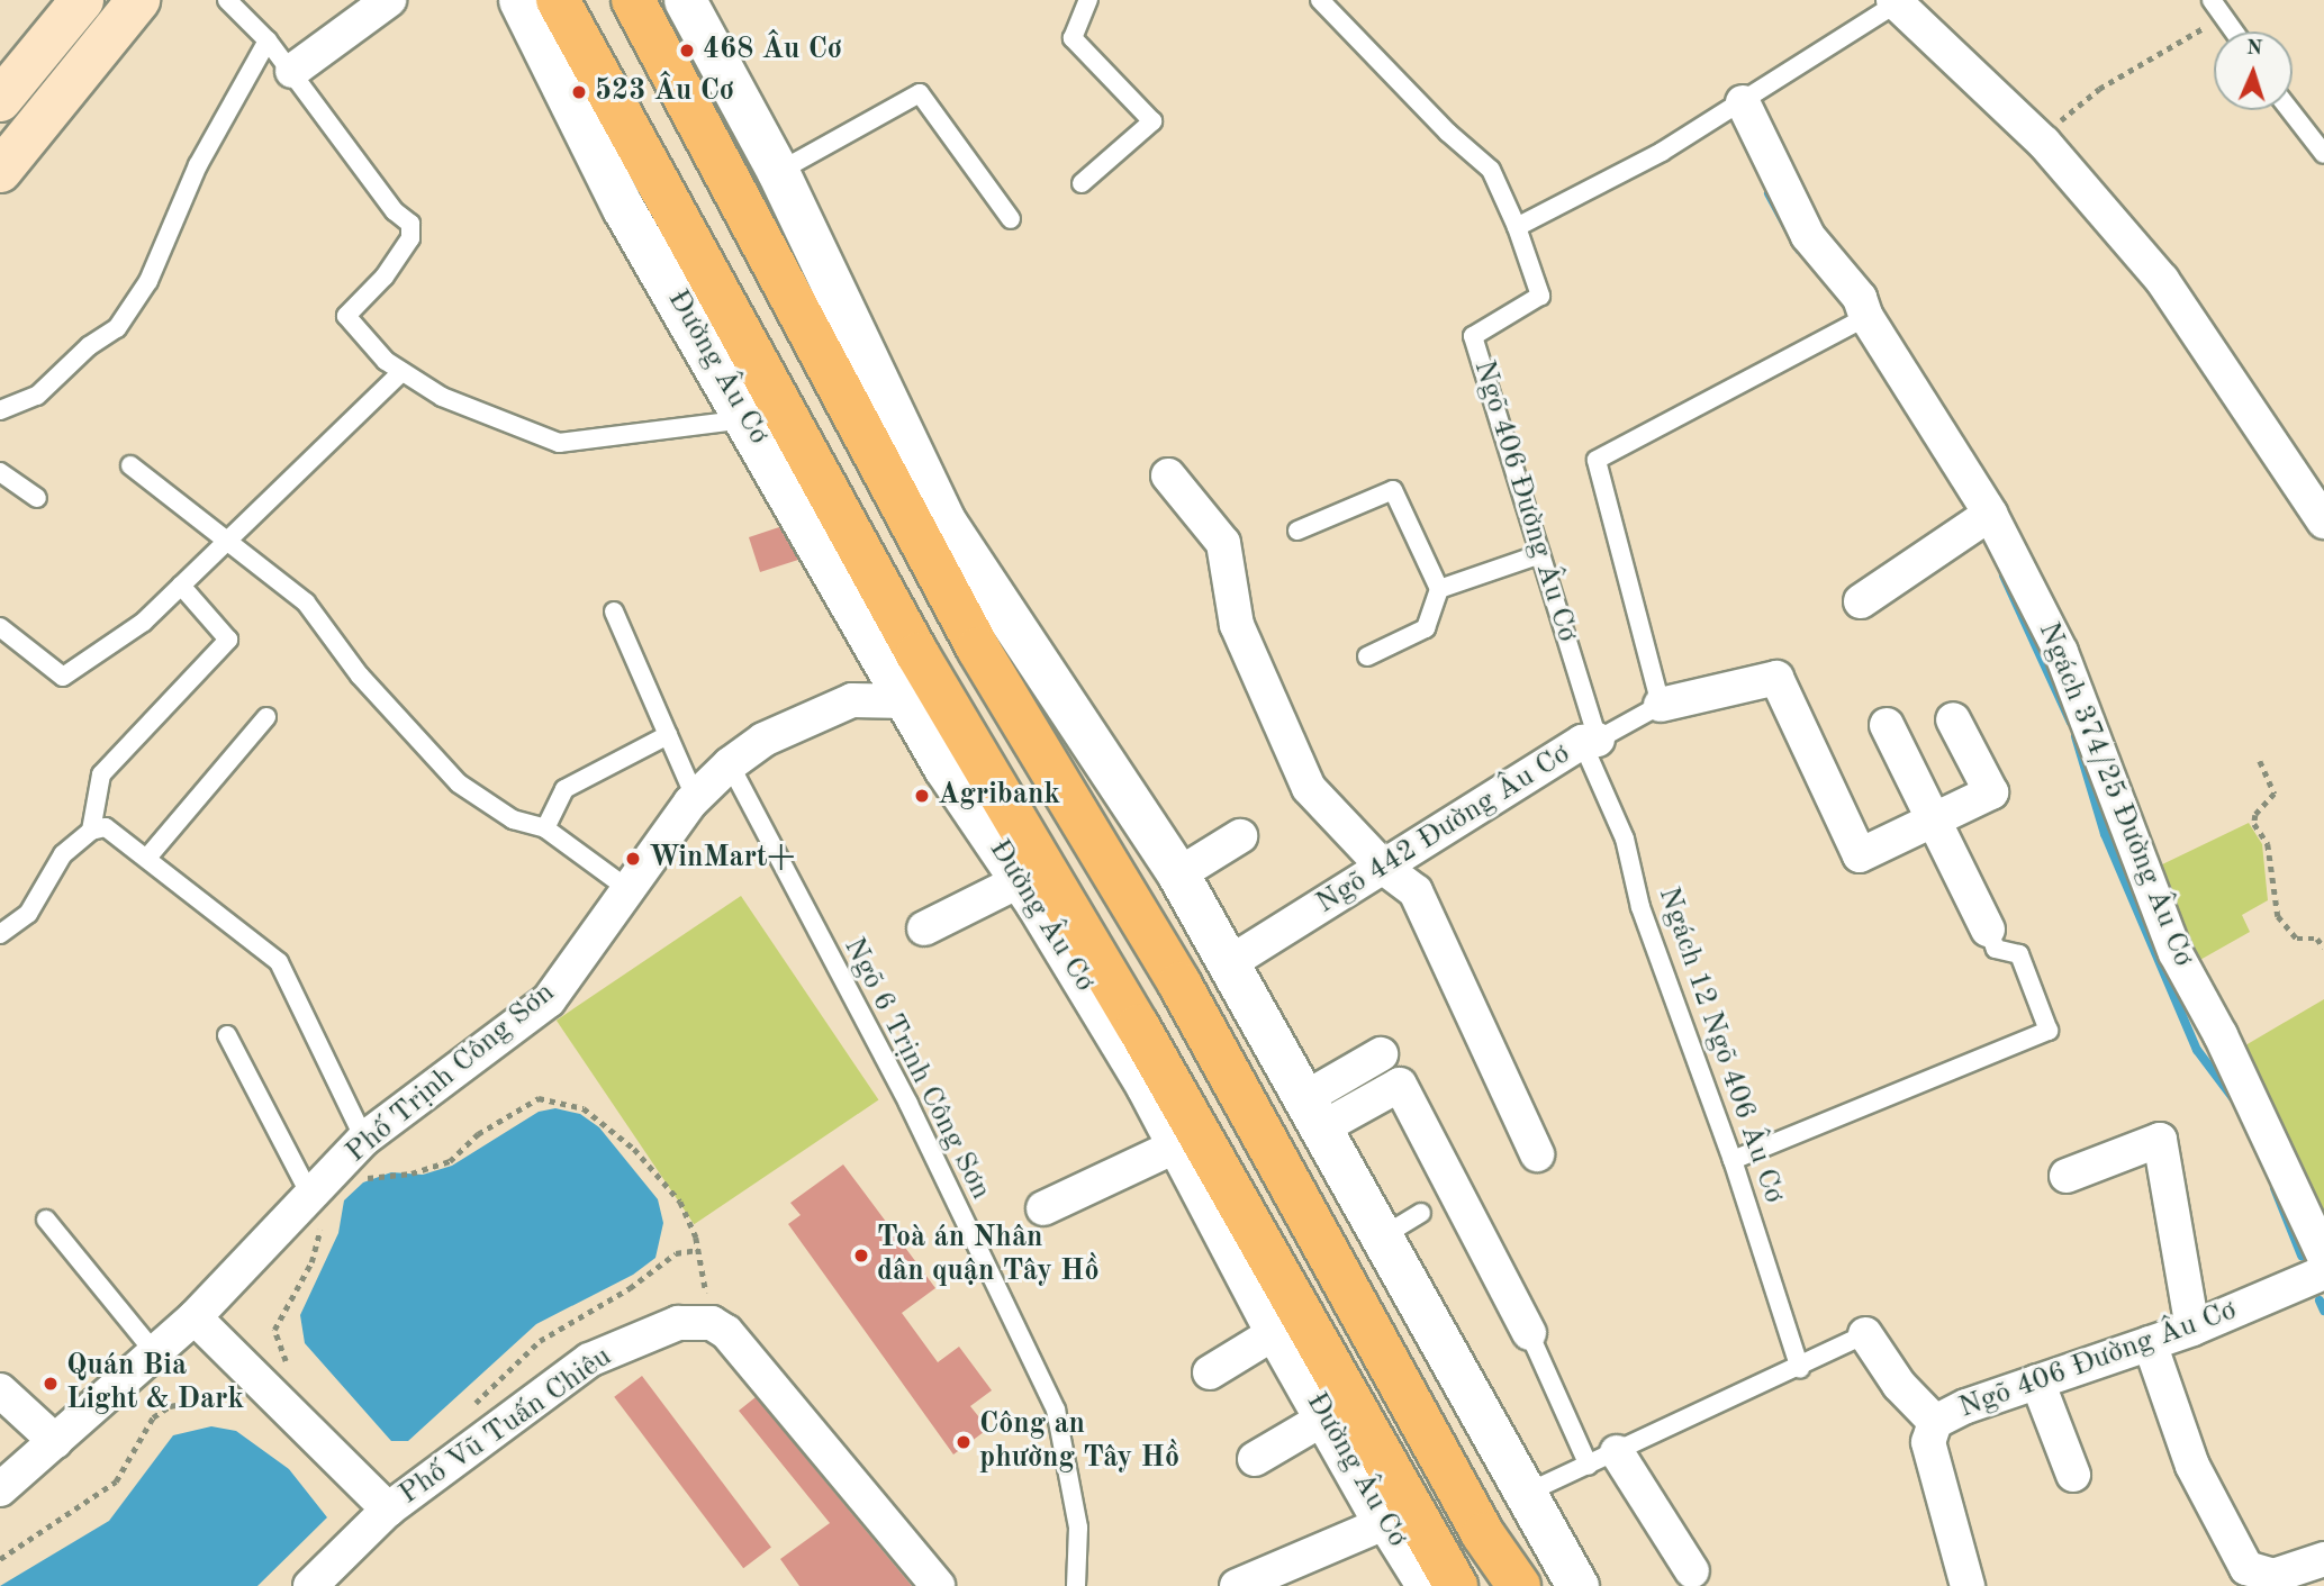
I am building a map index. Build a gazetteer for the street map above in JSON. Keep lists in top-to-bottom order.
{
  "streets": {
    "main road": ["Đường Âu Cơ"],
    "street": [
      "Ngõ 406 Đường Âu Cơ",
      "Ngách 374/25 Đường Âu Cơ",
      "Ngõ 442 Đường Âu Cơ",
      "Phố Trịnh Công Sơn",
      "Phố Vũ Tuấn Chiêu"
    ],
    "lane": ["Ngách 12 Ngõ 406 Âu Cơ", "Ngõ 6 Trịnh Công Sơn"]
  },
  "crossings": [
    ["Đường Âu Cơ", "Phố Trịnh Công Sơn"],
    ["Ngõ 406 Đường Âu Cơ", "Ngõ 442 Đường Âu Cơ"],
    ["Ngõ 406 Đường Âu Cơ", "Ngách 12 Ngõ 406 Âu Cơ"],
    ["Ngõ 442 Đường Âu Cơ", "Ngách 12 Ngõ 406 Âu Cơ"],
    ["Ngõ 6 Trịnh Công Sơn", "Phố Trịnh Công Sơn"]
  ],
  "places": [
    "468 Âu Cơ",
    "523 Âu Cơ",
    "Agribank",
    "WinMart+",
    "Toà án Nhân dân quận Tây Hồ",
    "Quán Bia Light & Dark",
    "Công an phường Tây Hồ"
  ],
  "north": "top"
}
